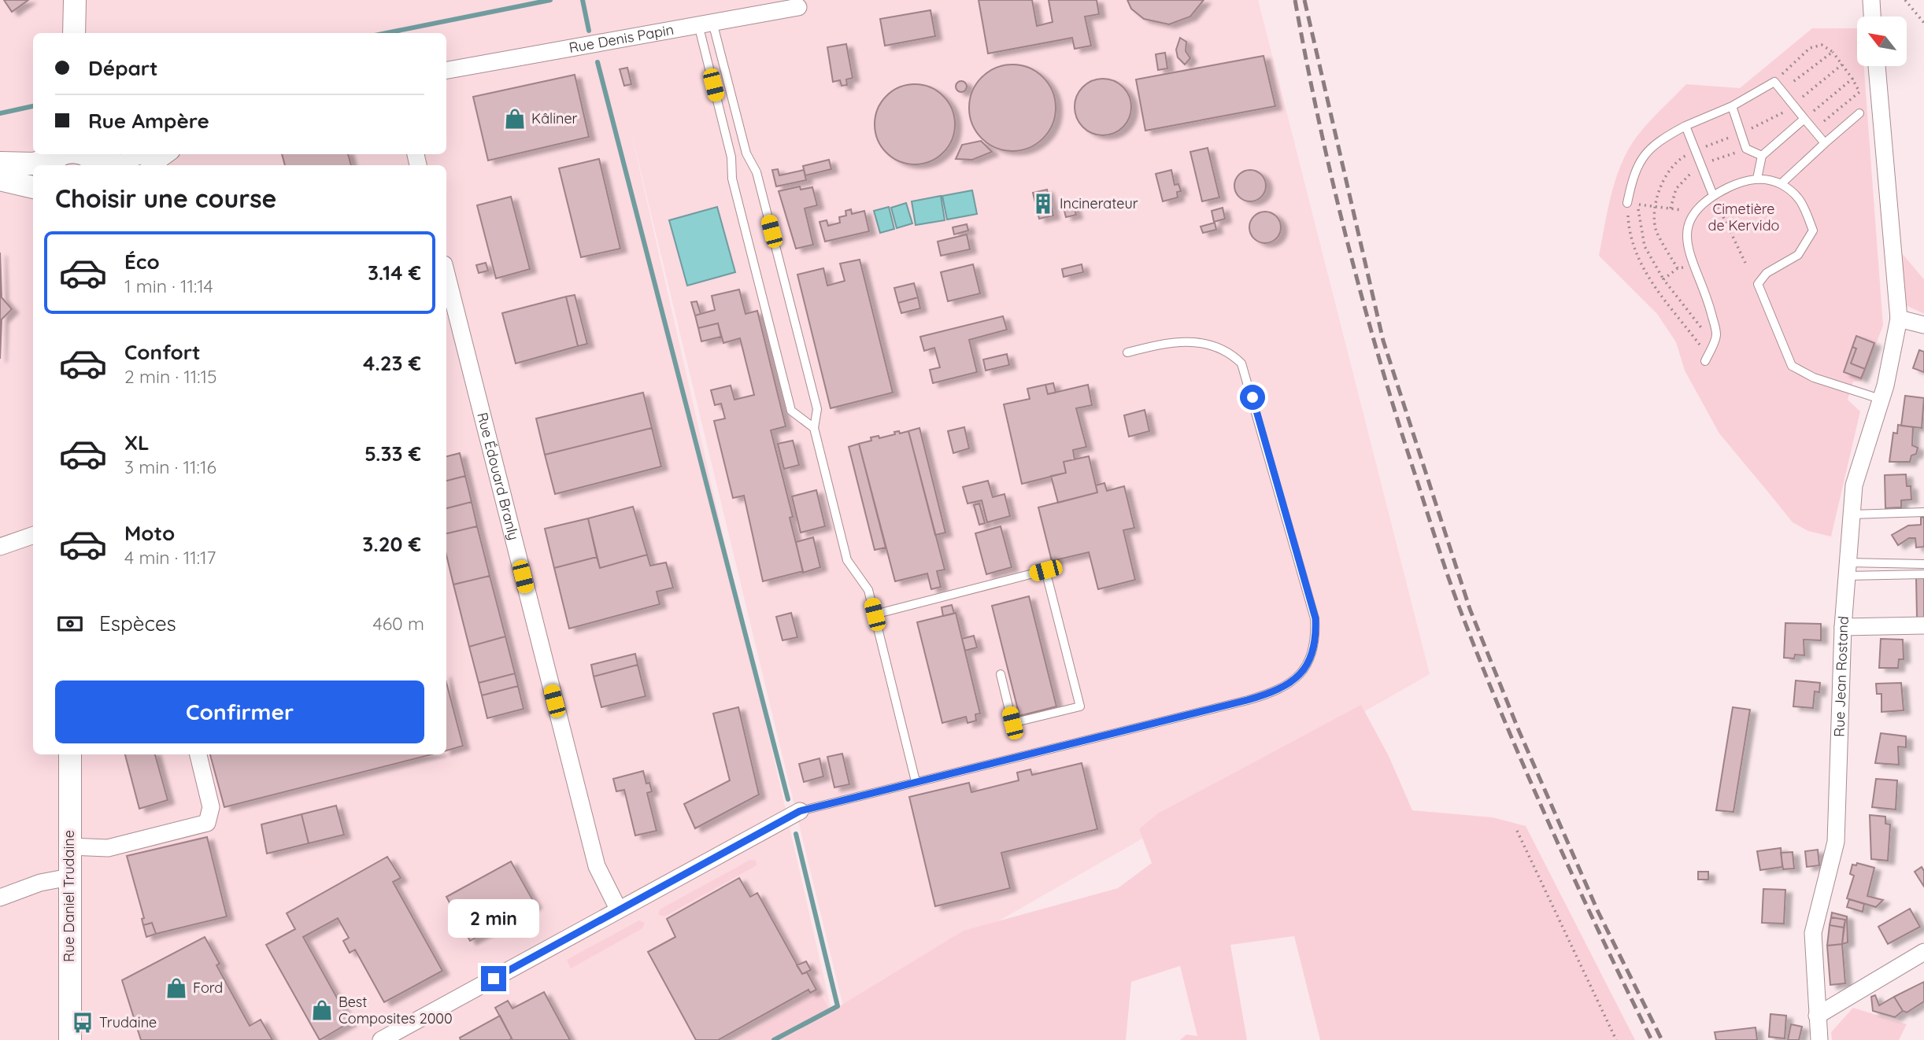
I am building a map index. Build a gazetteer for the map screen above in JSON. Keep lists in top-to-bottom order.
{
  "streets": {
    "main road": ["Rue Daniel Trudaine"],
    "street": ["Rue Denis Papin", "Rue Édouard Branly", "Rue Jean Rostand"]
  },
  "parks": ["Cimetière de Kervido"],
  "places": {
    "shop": ["Kâliner", "Ford", "Best Composites 2000"],
    "building": ["Incinerateur"],
    "bus stop": ["Trudaine"]
  },
  "north": "top left",
  "page": {
    "banner": ["Départ", "Rue Ampère"],
    "heading": "Choisir une course",
    "list": [
      {
        "name": "Éco",
        "note": "1 min · 11:14",
        "value": "3.14 €"
      },
      {
        "name": "Confort",
        "note": "2 min · 11:15",
        "value": "4.23 €"
      },
      {
        "name": "XL",
        "note": "3 min · 11:16",
        "value": "5.33 €"
      },
      {
        "name": "Moto",
        "note": "4 min · 11:17",
        "value": "3.20 €"
      }
    ],
    "pay": ["Espèces", "460 m"],
    "buttons": "Confirmer",
    "bubble": "2 min"
  }
}
